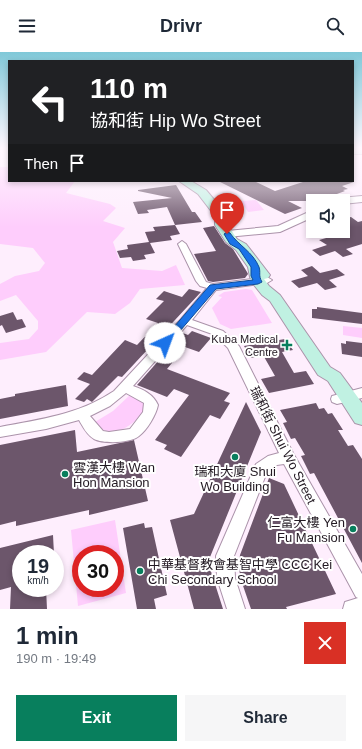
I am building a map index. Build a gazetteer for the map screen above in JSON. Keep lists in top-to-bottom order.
{
  "streets": {
    "street": ["瑞和街 Shui Wo Street"]
  },
  "places": {
    "health": ["Kuba Medical Centre"],
    "other": [
      "瑞和大廈 Shui Wo Building",
      "雲漢大樓 Wan Hon Mansion",
      "仁富大樓 Yen Fu Mansion",
      "中華基督教會基智中學 CCC Kei Chi Secondary School"
    ]
  },
  "page": {
    "header": "Drivr",
    "turn": ["110 m", "協和街 Hip Wo Street"],
    "then": "Then",
    "speed": "19 km/h",
    "limit": "30",
    "heading": ["1 min", "190 m · 19:49"],
    "buttons": ["Exit", "Share"]
  }
}
